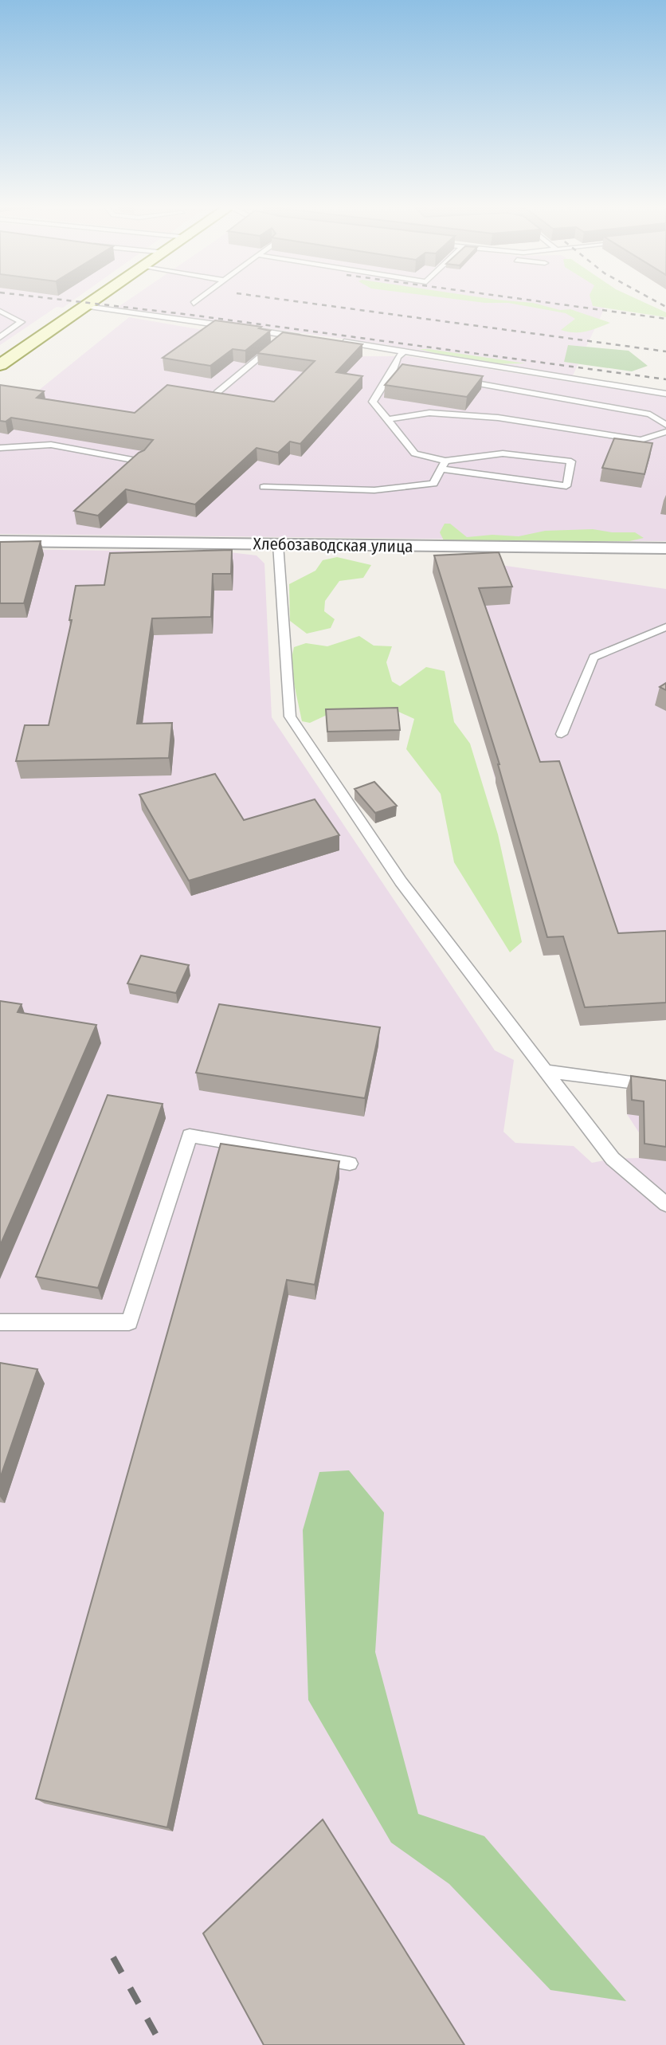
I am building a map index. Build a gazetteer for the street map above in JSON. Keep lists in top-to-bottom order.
{
  "streets": {
    "street": ["Хлебозаводская улица"]
  }
}
